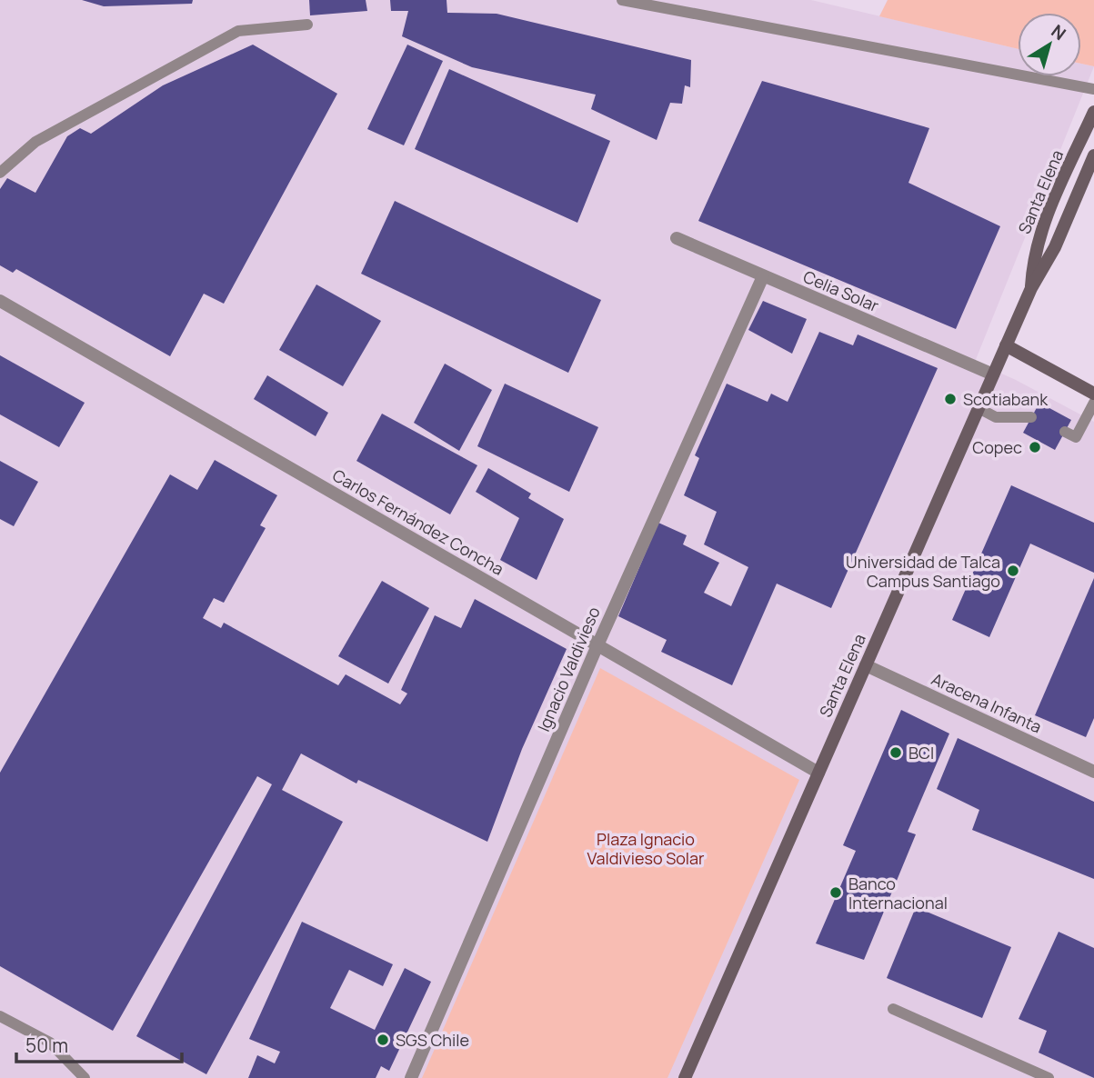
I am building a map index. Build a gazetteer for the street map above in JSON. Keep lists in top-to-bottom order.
{
  "streets": {
    "main road": ["Santa Elena"],
    "street": [
      "Celia Solar",
      "Carlos Fernández Concha",
      "Ignacio Valdivieso",
      "Aracena Infanta"
    ]
  },
  "crossings": [
    ["Santa Elena", "Celia Solar"],
    ["Santa Elena", "Carlos Fernández Concha"],
    ["Santa Elena", "Aracena Infanta"],
    ["Celia Solar", "Ignacio Valdivieso"],
    ["Carlos Fernández Concha", "Ignacio Valdivieso"]
  ],
  "parks": ["Plaza Ignacio Valdivieso Solar"],
  "places": [
    "Scotiabank",
    "Copec",
    "Universidad de Talca Campus Santiago",
    "BCI",
    "Banco Internacional",
    "SGS Chile"
  ],
  "scale_bar": "50 m",
  "north": "top right"
}
